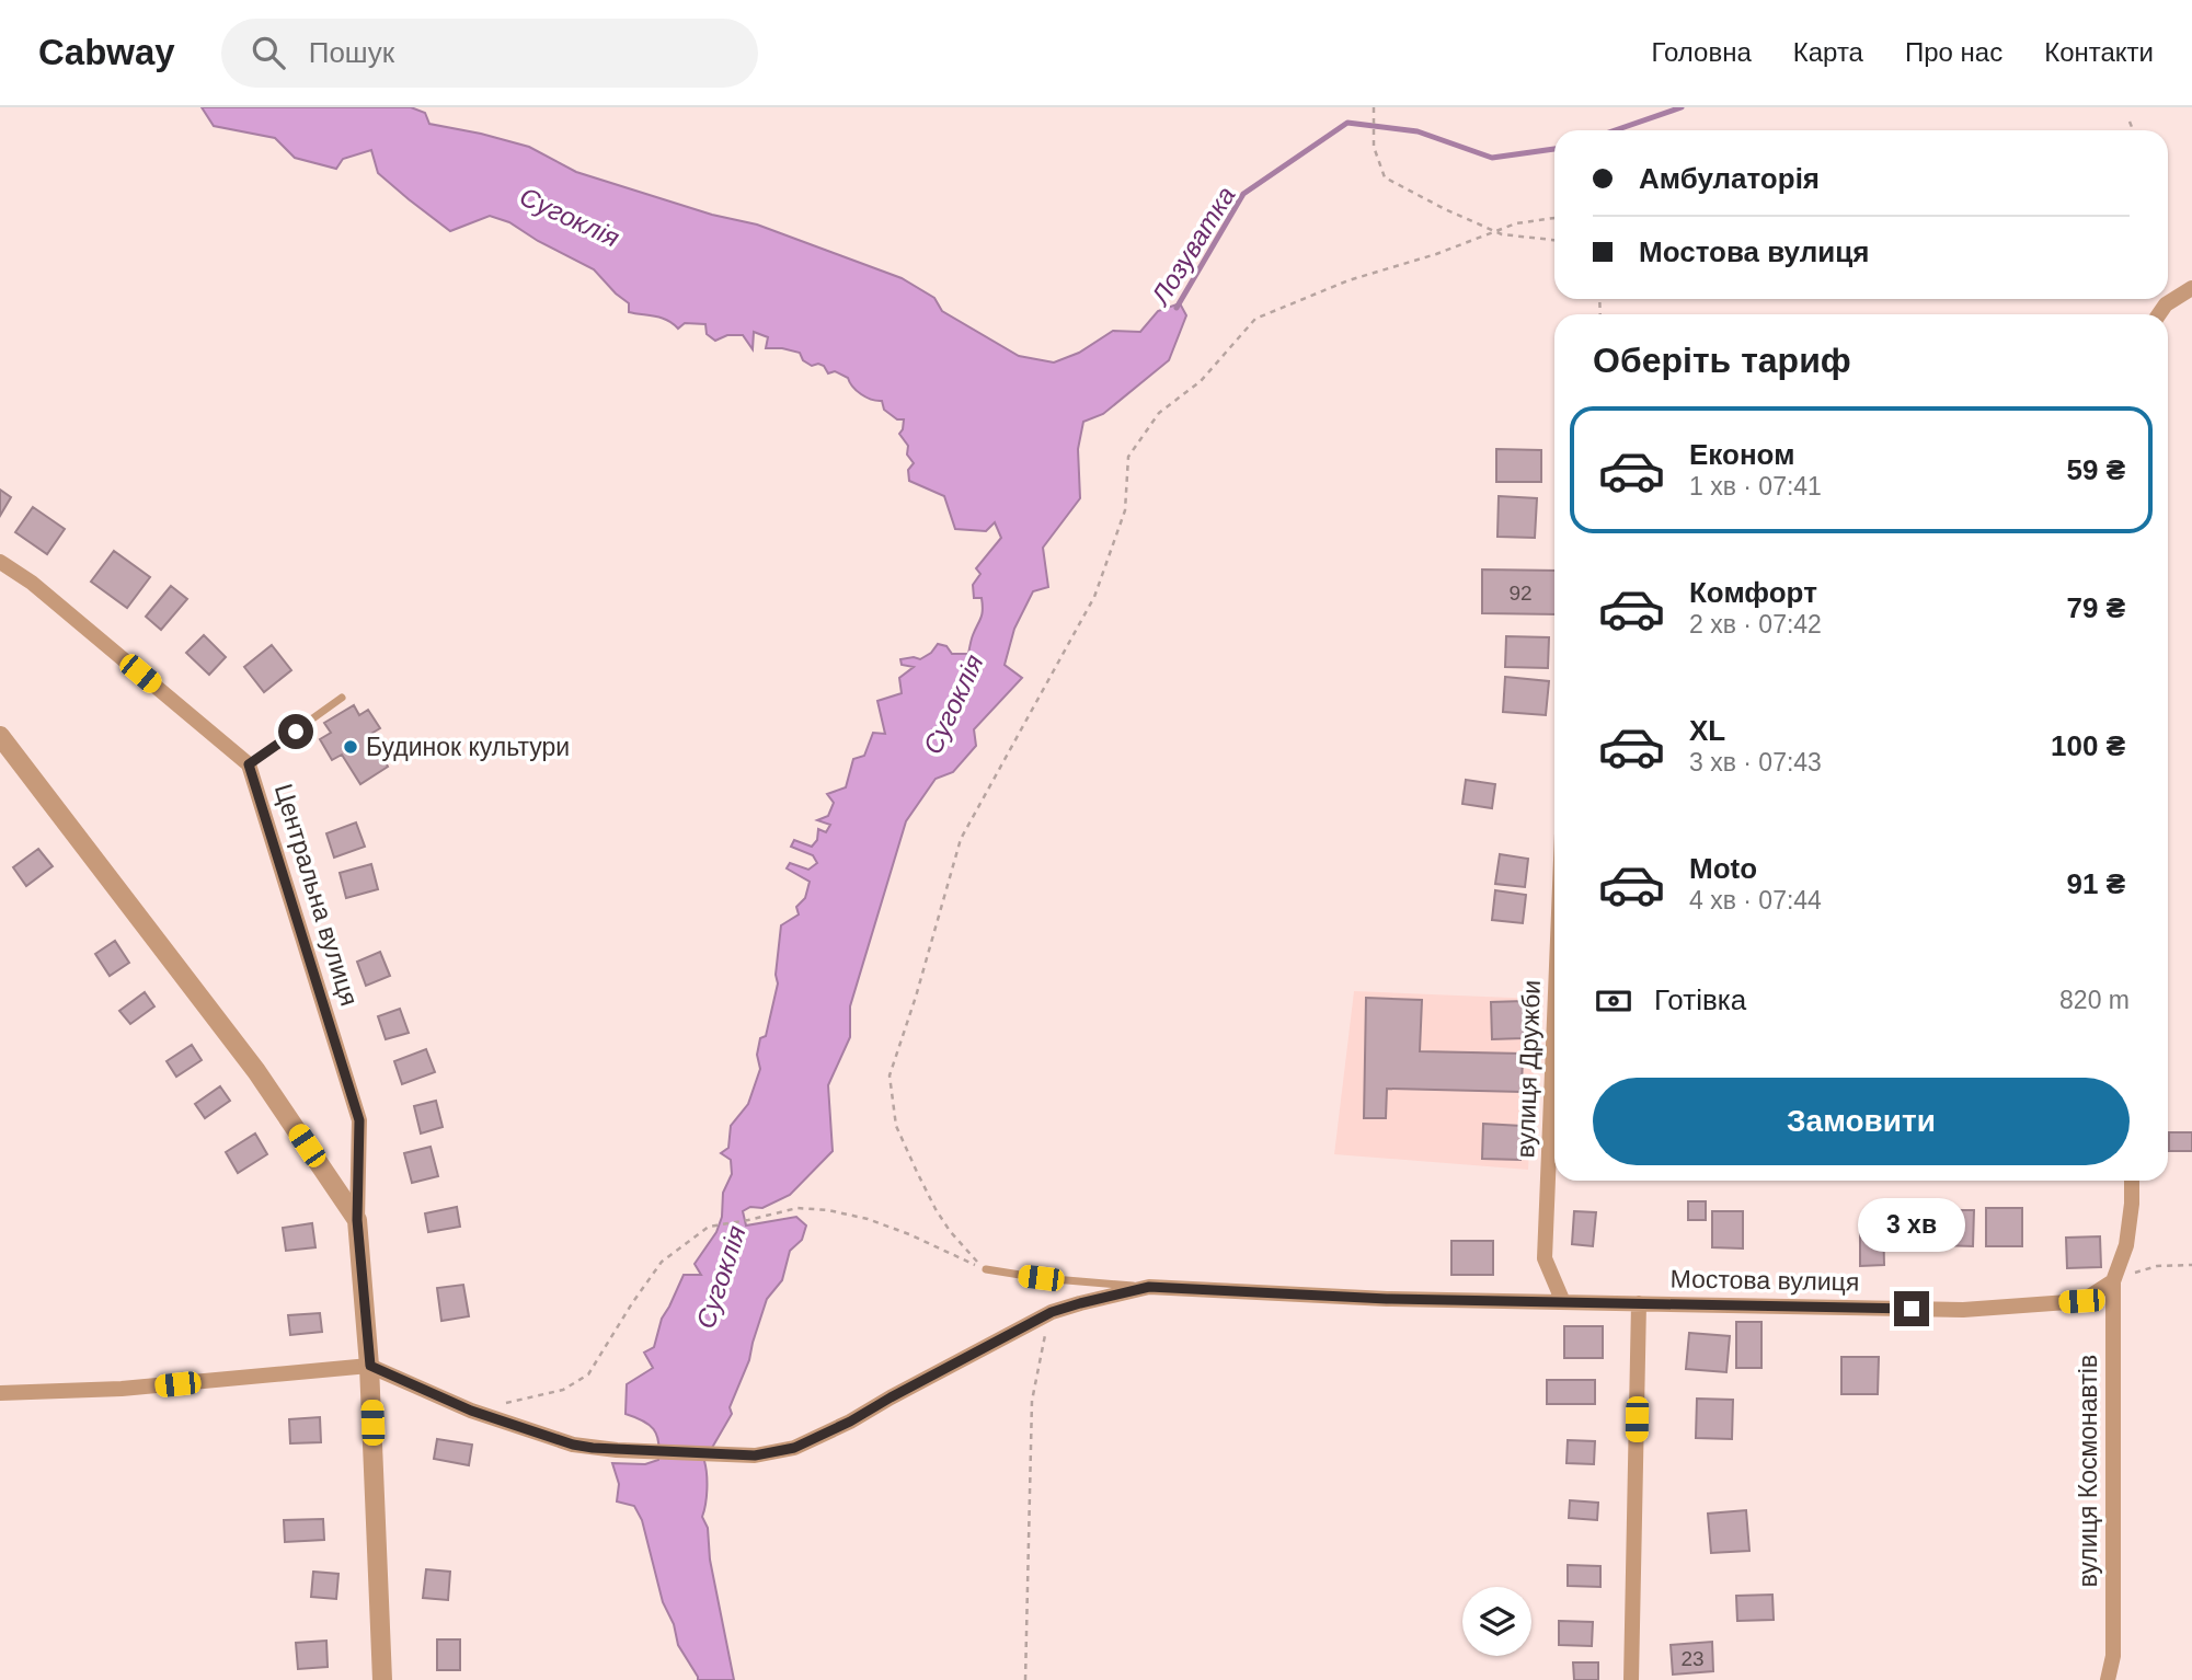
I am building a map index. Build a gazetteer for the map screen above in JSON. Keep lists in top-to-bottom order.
{
  "streets": {
    "street": [
      "Центральна вулиця",
      "вулиця Дружби",
      "Мостова вулиця",
      "вулиця Космонавтів"
    ]
  },
  "crossings": [
    ["Центральна вулиця", "Мостова вулиця"],
    ["вулиця Дружби", "Мостова вулиця"],
    ["Мостова вулиця", "вулиця Космонавтів"]
  ],
  "water": ["Сугоклія", "Лозуватка"],
  "places": ["Будинок культури"],
  "house_numbers": ["92", "23"],
  "page": {
    "header": "Cabway",
    "search": "Пошук",
    "nav": [
      "Головна",
      "Карта",
      "Про нас",
      "Контакти"
    ],
    "banner": ["Амбулаторія", "Мостова вулиця"],
    "heading": "Оберіть тариф",
    "list": [
      {
        "name": "Економ",
        "note": "1 хв · 07:41",
        "value": "59 ₴"
      },
      {
        "name": "Комфорт",
        "note": "2 хв · 07:42",
        "value": "79 ₴"
      },
      {
        "name": "XL",
        "note": "3 хв · 07:43",
        "value": "100 ₴"
      },
      {
        "name": "Moto",
        "note": "4 хв · 07:44",
        "value": "91 ₴"
      }
    ],
    "pay": ["Готівка", "820 m"],
    "buttons": "Замовити",
    "bubble": "3 хв"
  }
}
